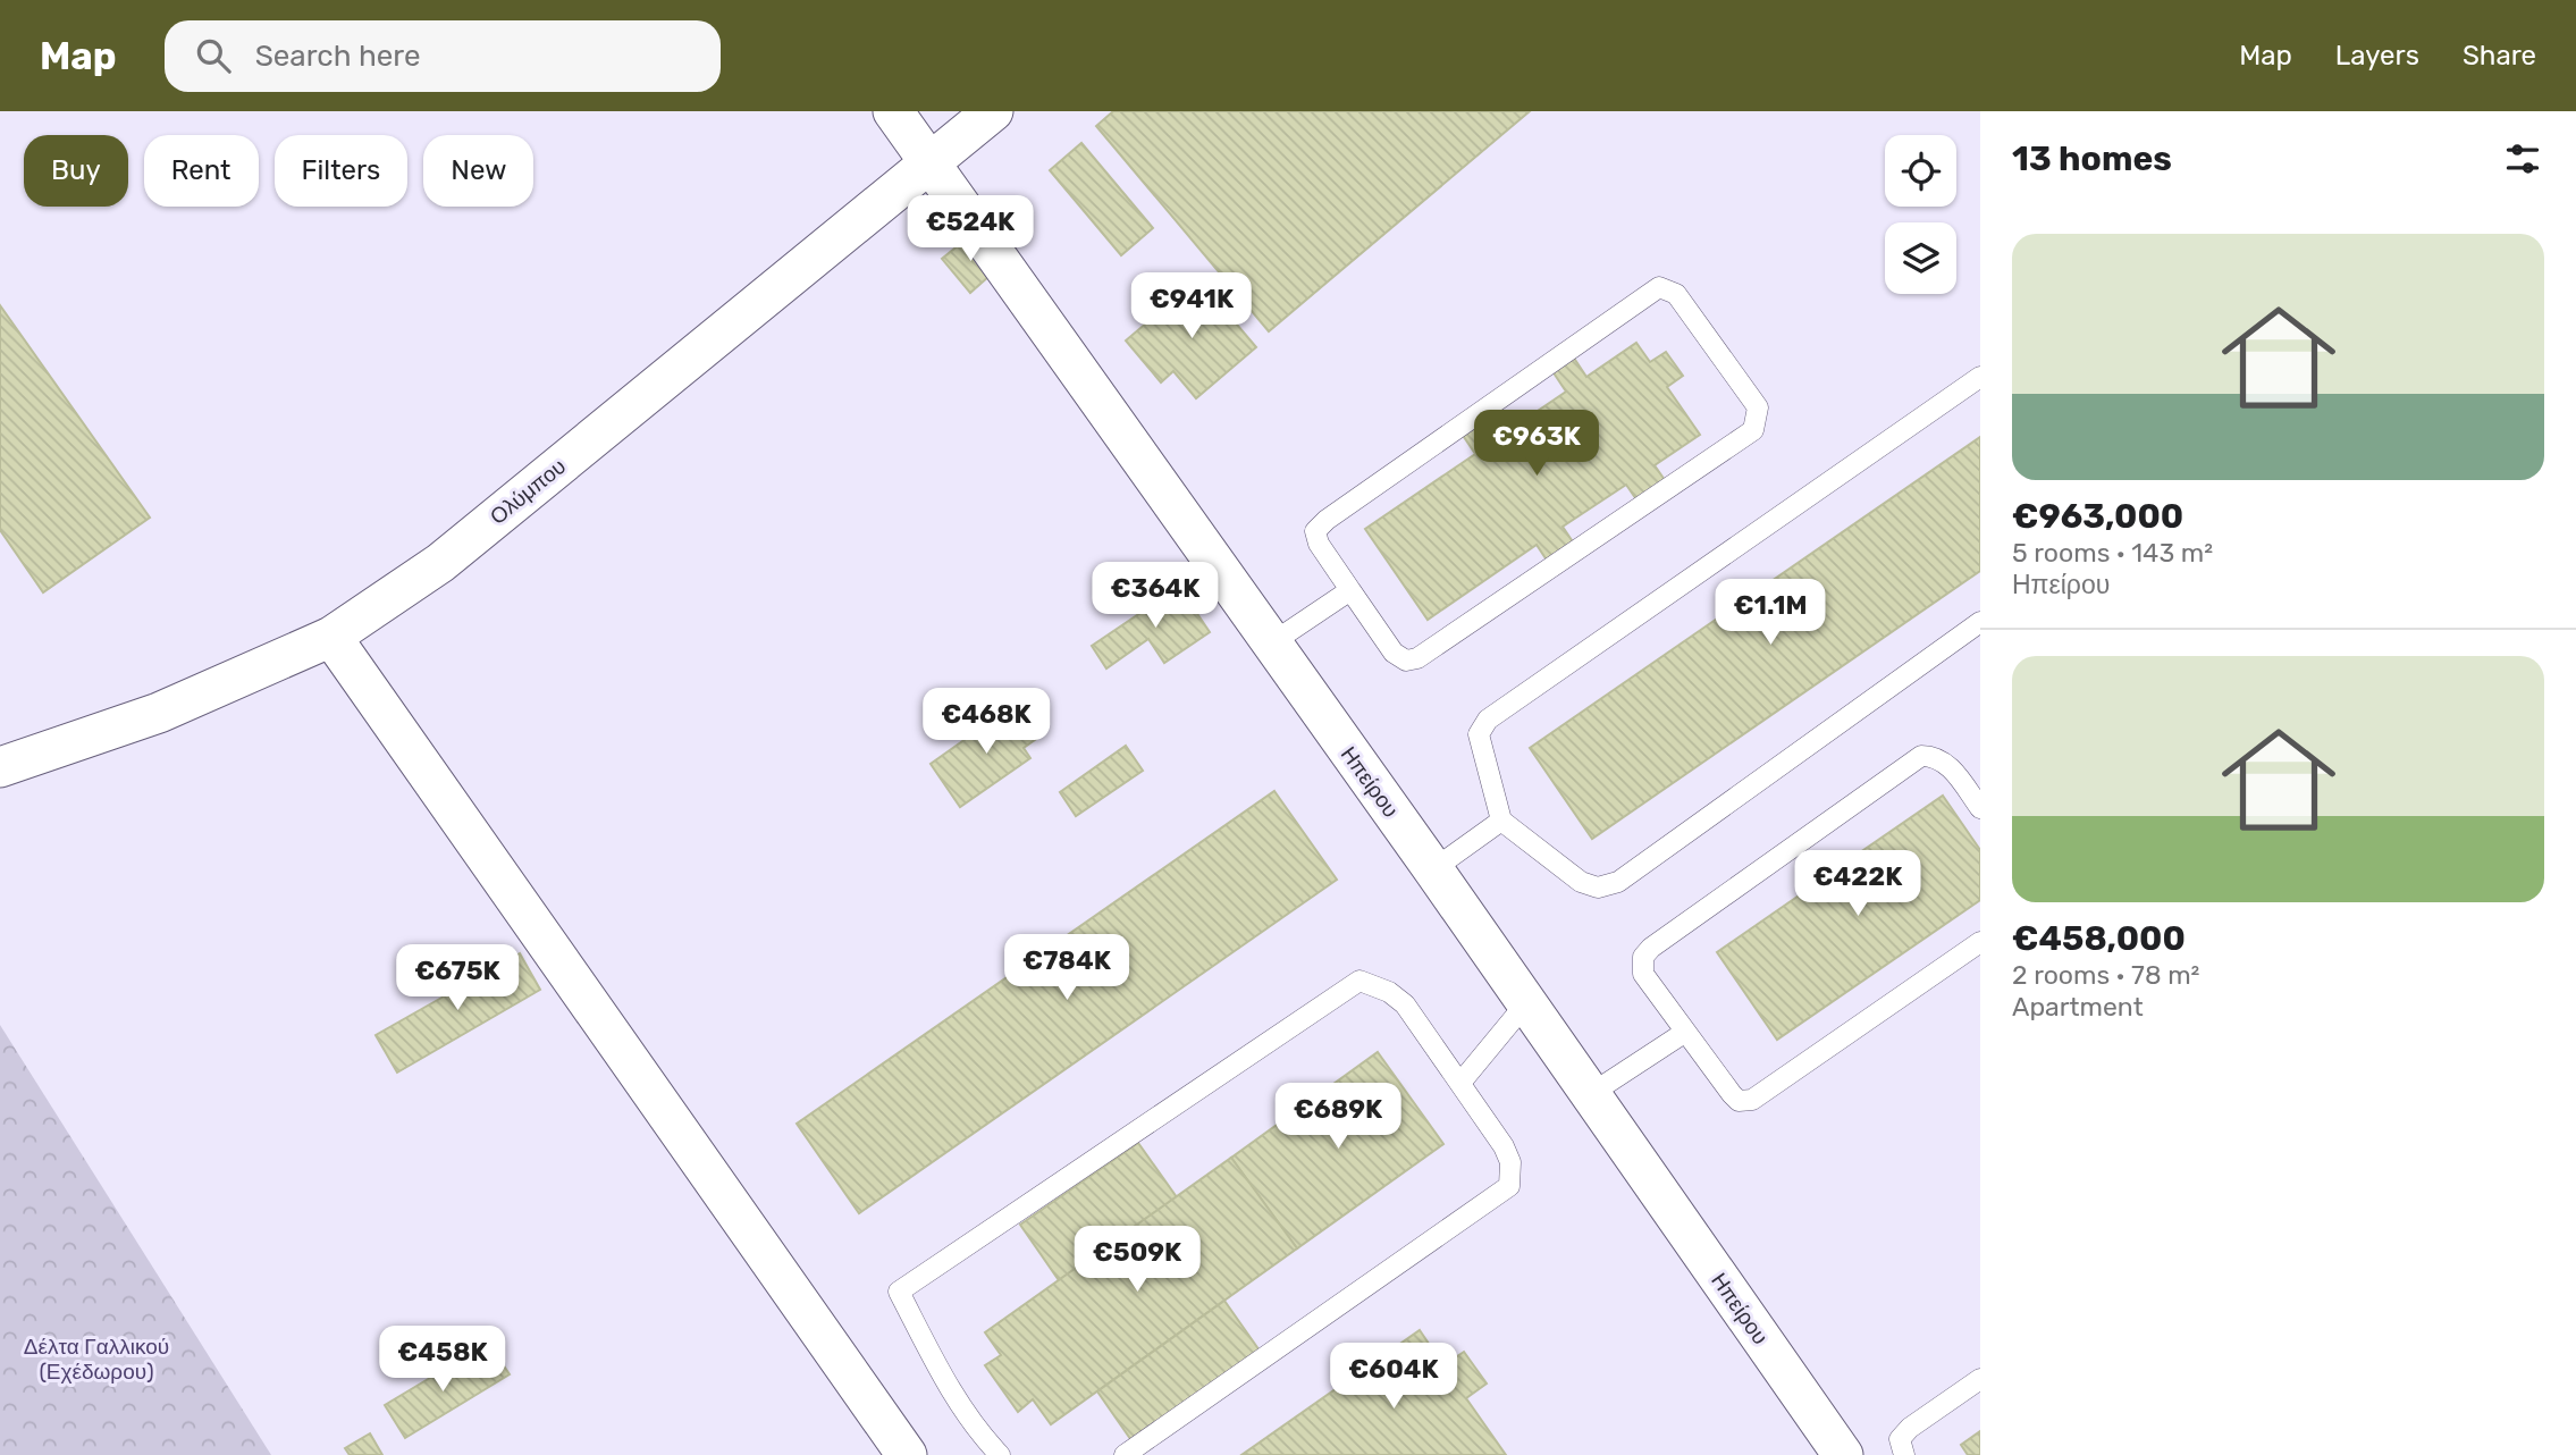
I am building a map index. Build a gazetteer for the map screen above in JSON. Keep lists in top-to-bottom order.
{
  "streets": {
    "street": ["Ολύμπου", "Ηπείρου"]
  },
  "crossings": [
    ["Ολύμπου", "Ηπείρου"]
  ],
  "parks": ["Δέλτα Γαλλικού (Εχέδωρου)"],
  "page": {
    "header": "Map",
    "search": "Search here",
    "nav": ["Map", "Layers", "Share"],
    "heading": "13 homes",
    "chip": [
      "Buy",
      "Rent",
      "Filters",
      "New"
    ],
    "price": [
      "€524K",
      "€941K",
      "€963K",
      "€364K",
      "€1.1M",
      "€468K",
      "€422K",
      "€784K",
      "€675K",
      "€689K",
      "€509K",
      "€458K",
      "€604K"
    ],
    "list": [
      {
        "name": "€963,000",
        "note": "5 rooms · 143 m² · Ηπείρου"
      },
      {
        "name": "€458,000",
        "note": "2 rooms · 78 m² · Apartment"
      }
    ]
  }
}
